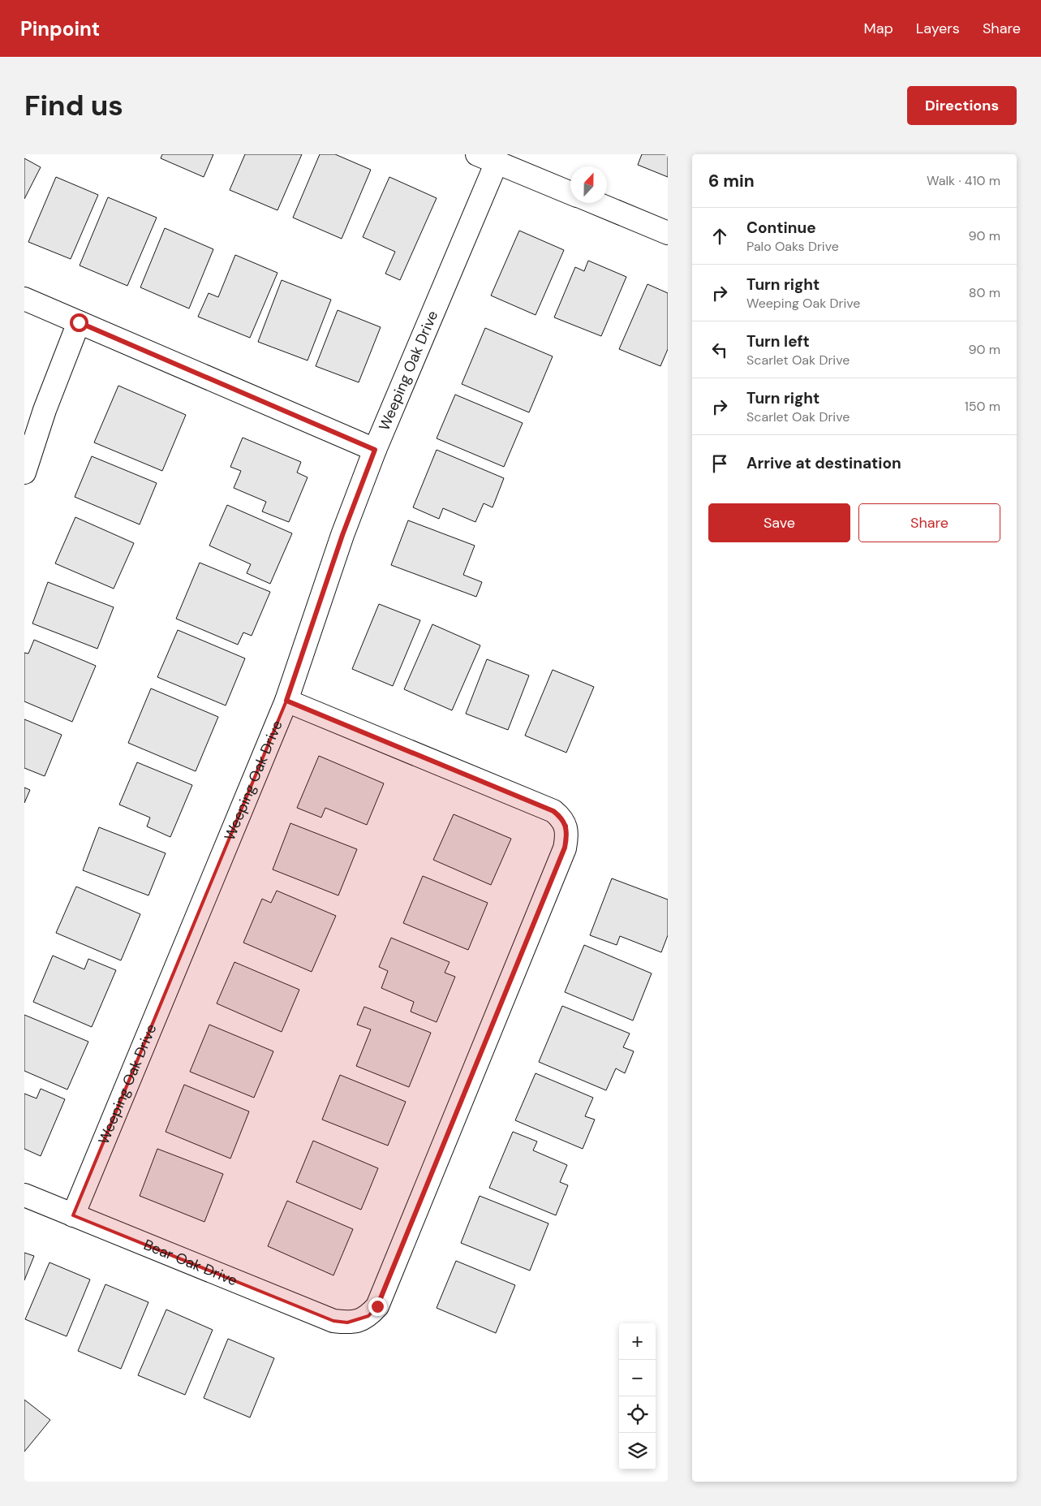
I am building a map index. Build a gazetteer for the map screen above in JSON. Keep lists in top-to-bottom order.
{
  "streets": {
    "street": ["Weeping Oak Drive", "Bear Oak Drive"]
  },
  "crossings": [
    ["Weeping Oak Drive", "Bear Oak Drive"]
  ],
  "north": "top",
  "page": {
    "header": "Pinpoint",
    "nav": ["Map", "Layers", "Share"],
    "buttons": [
      "Directions",
      ["Save", "Share"]
    ],
    "title": "Find us",
    "heading": ["6 min", "Walk · 410 m"],
    "list": [
      ["Continue", "Palo Oaks Drive", "90 m"],
      ["Turn right", "Weeping Oak Drive", "80 m"],
      ["Turn left", "Scarlet Oak Drive", "90 m"],
      ["Turn right", "Scarlet Oak Drive", "150 m"],
      "Arrive at destination"
    ],
    "map_buttons": ["+", "−"]
  }
}
